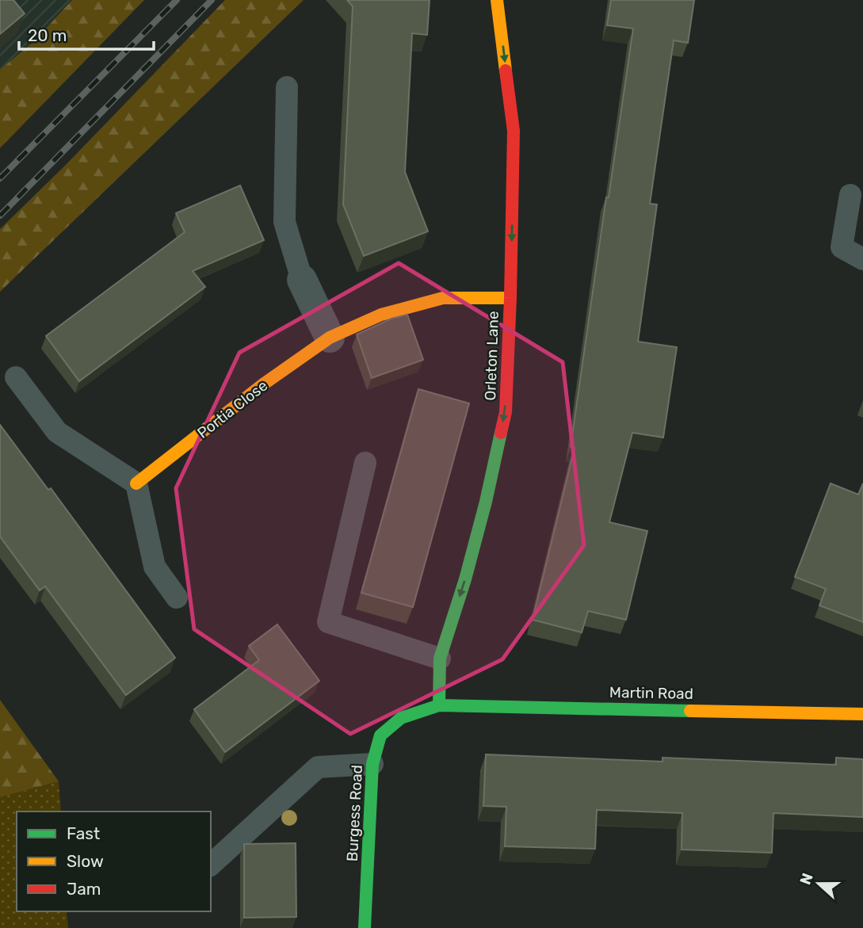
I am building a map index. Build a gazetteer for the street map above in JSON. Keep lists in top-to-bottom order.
{
  "streets": {
    "street": [
      "Orleton Lane",
      "Portia Close",
      "Martin Road",
      "Burgess Road"
    ]
  },
  "crossings": [
    ["Orleton Lane", "Portia Close"],
    ["Orleton Lane", "Martin Road"],
    ["Orleton Lane", "Burgess Road"],
    ["Martin Road", "Burgess Road"]
  ],
  "one_way": ["Orleton Lane"],
  "legend": ["Fast", "Slow", "Jam"],
  "scale_bar": "20 m",
  "north": "left"
}
